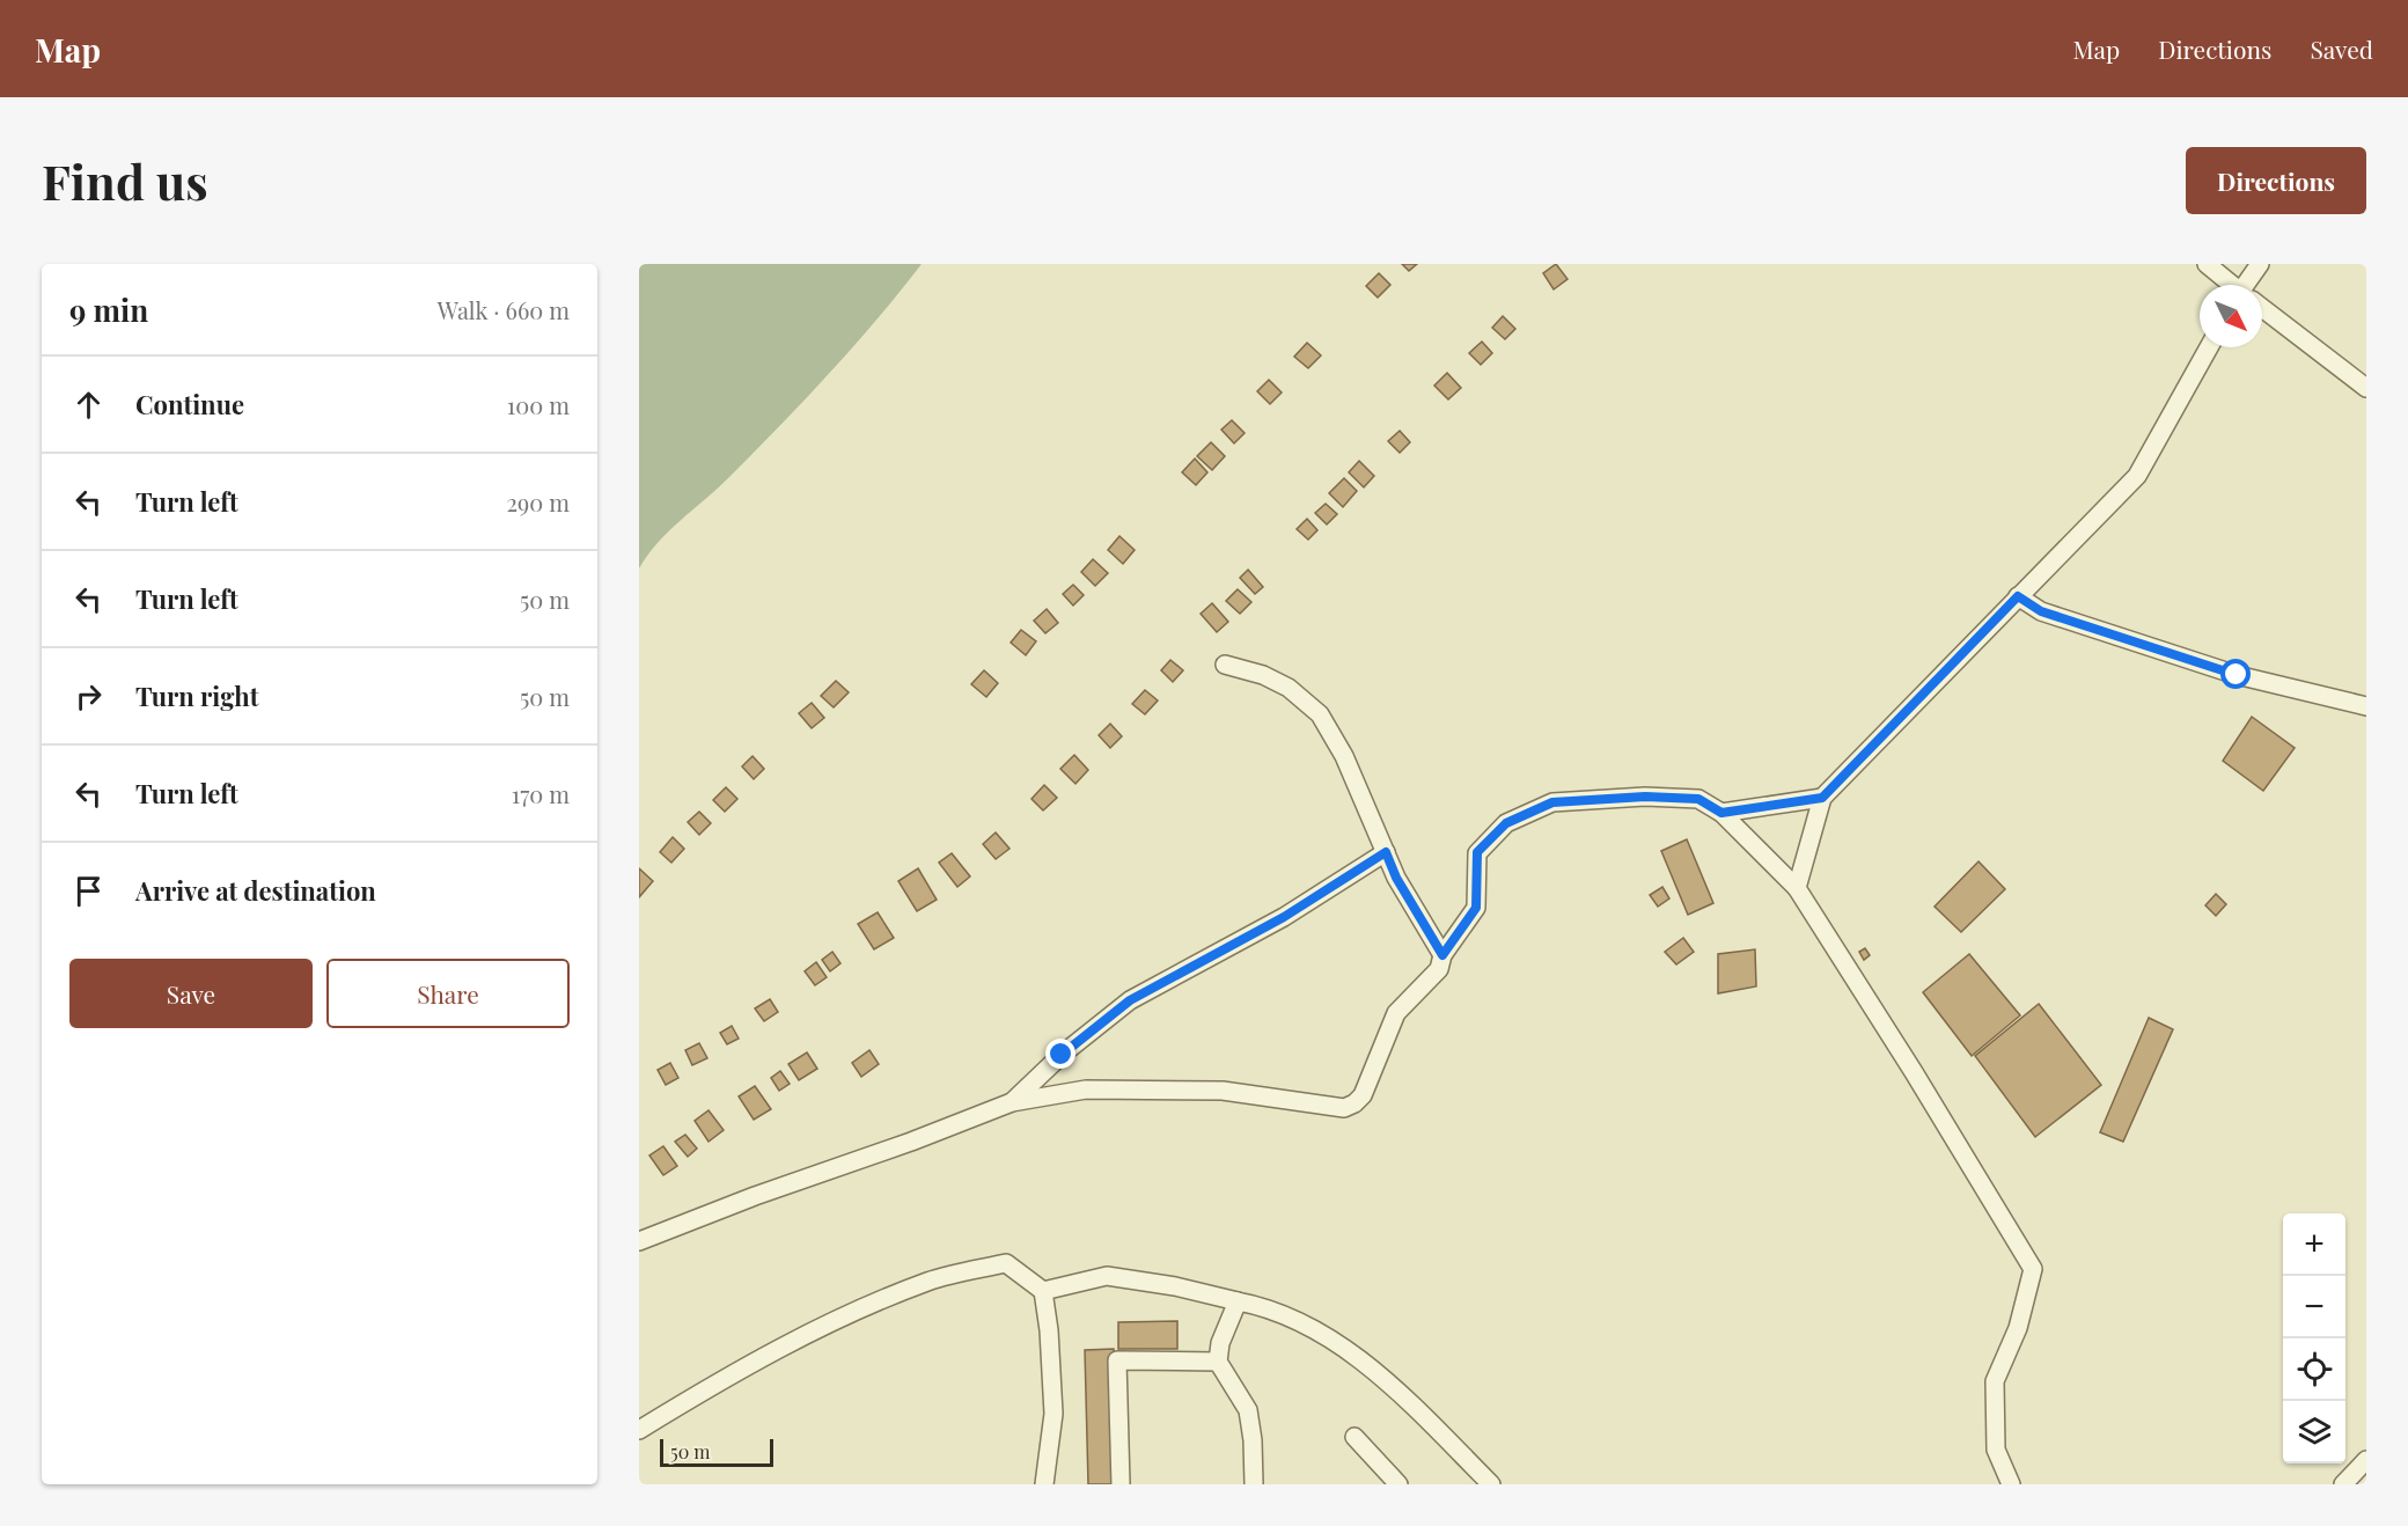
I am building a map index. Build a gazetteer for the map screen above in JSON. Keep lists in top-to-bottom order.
{
  "scale_bar": "50 m",
  "north": "bottom right",
  "page": {
    "header": "Map",
    "nav": ["Map", "Directions", "Saved"],
    "buttons": [
      "Directions",
      ["Save", "Share"]
    ],
    "title": "Find us",
    "heading": ["9 min", "Walk · 660 m"],
    "list": [
      ["Continue", "100 m"],
      ["Turn left", "290 m"],
      ["Turn left", "50 m"],
      ["Turn right", "50 m"],
      ["Turn left", "170 m"],
      "Arrive at destination"
    ],
    "map_buttons": ["+", "−"],
    "scale": "50 m"
  }
}
